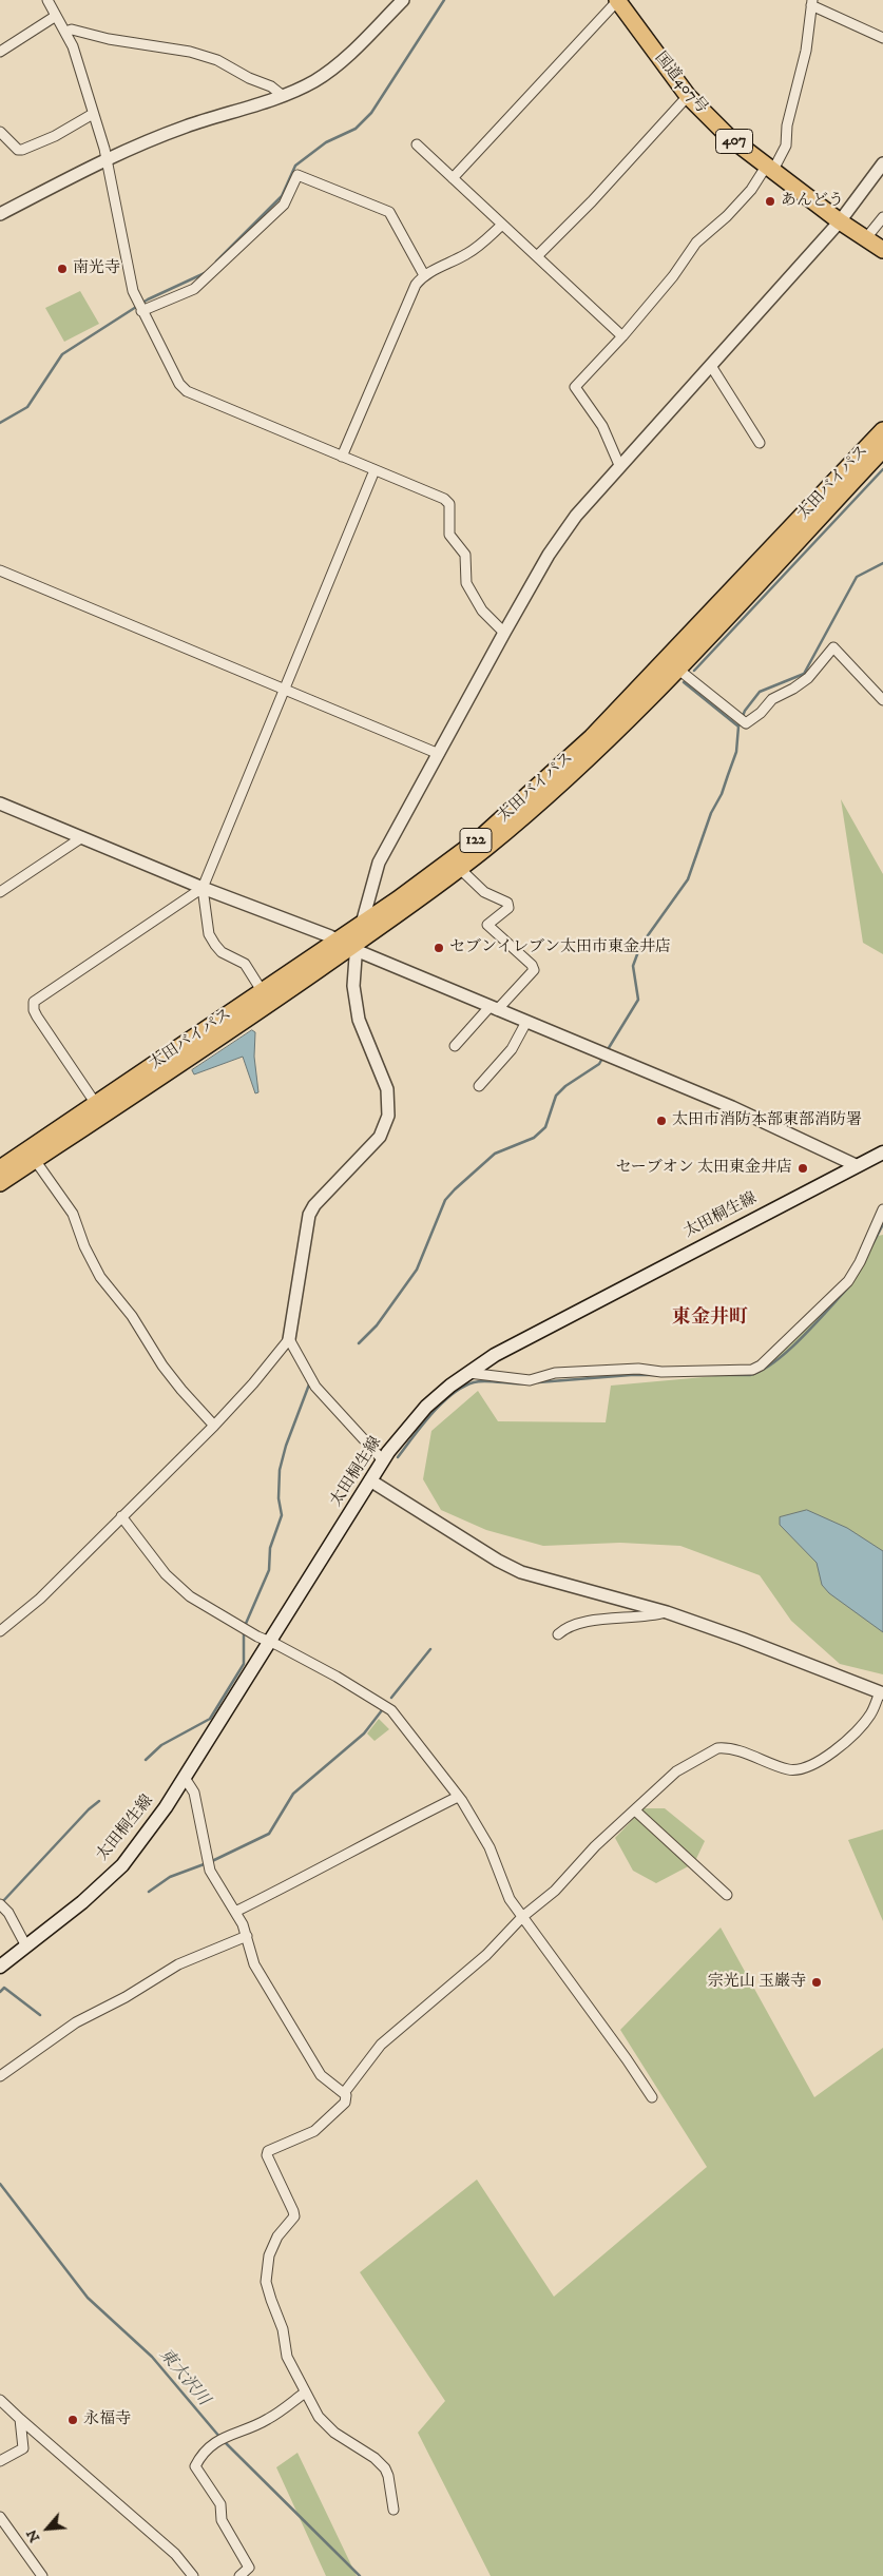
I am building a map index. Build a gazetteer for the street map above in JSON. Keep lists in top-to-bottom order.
{
  "streets": {
    "highway": [
      "国道407号",
      "407",
      "太田バイパス",
      "122"
    ],
    "main road": ["太田桐生線"]
  },
  "districts": ["東金井町"],
  "water": ["東大沢川"],
  "places": [
    "あんどう",
    "南光寺",
    "セブンイレブン太田市東金井店",
    "太田市消防本部東部消防署",
    "セーブオン 太田東金井店",
    "宗光山 玉巌寺",
    "永福寺"
  ],
  "north": "bottom left"
}
